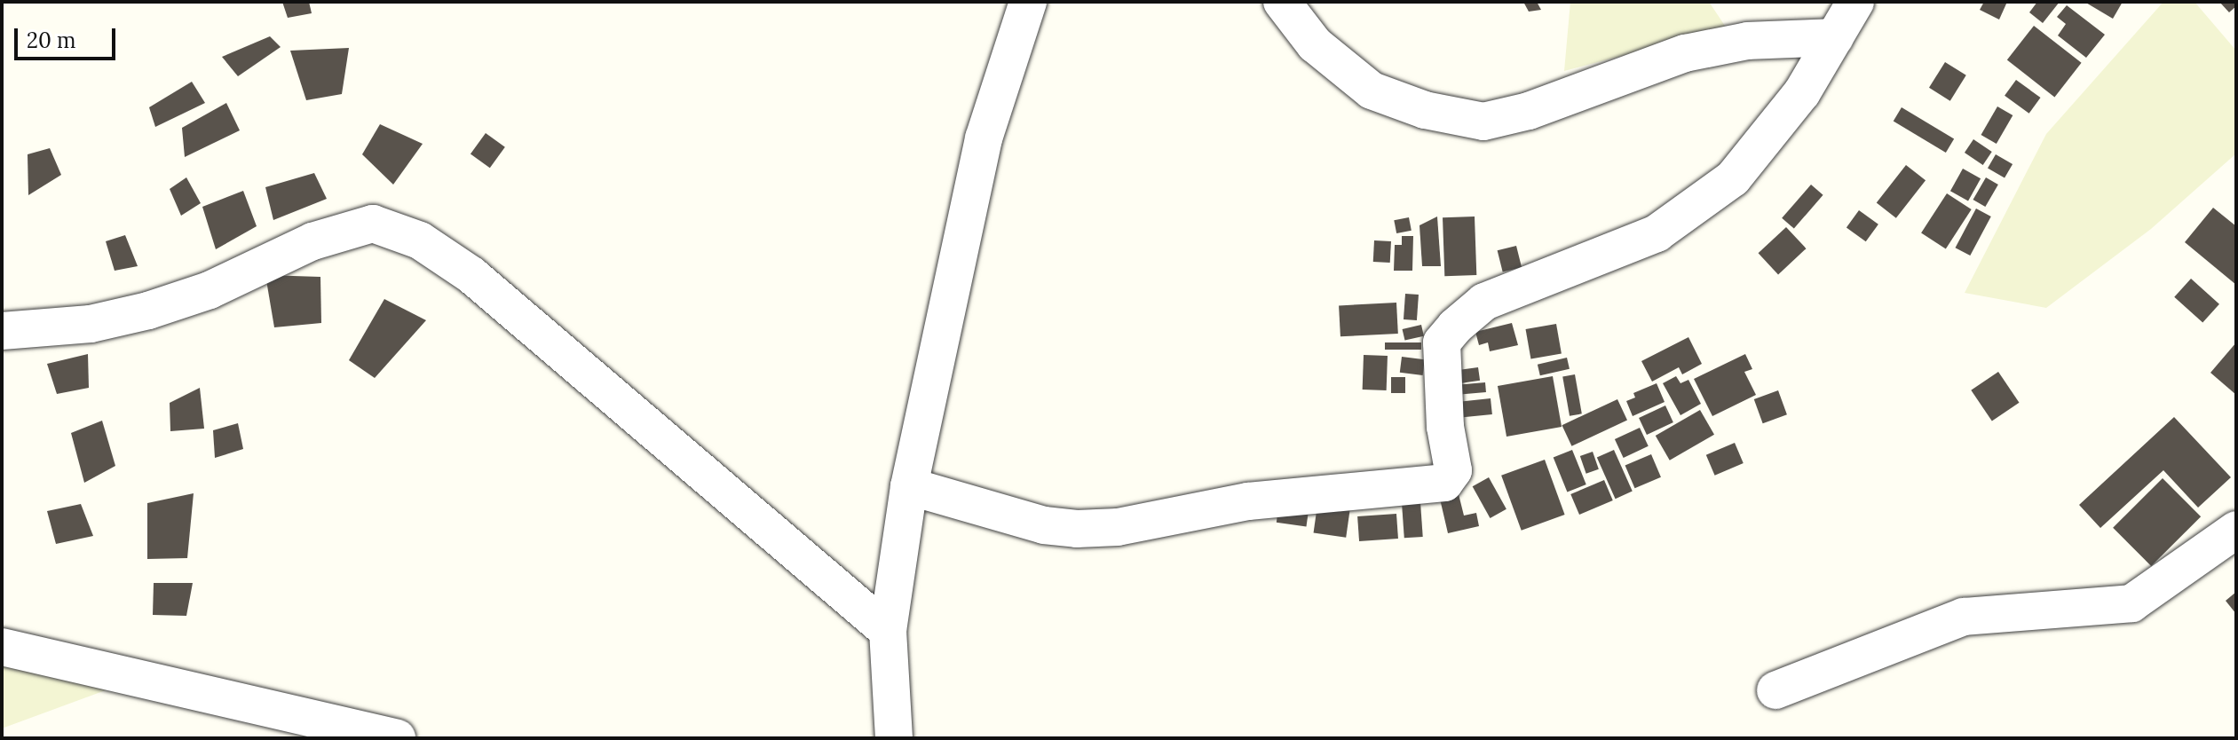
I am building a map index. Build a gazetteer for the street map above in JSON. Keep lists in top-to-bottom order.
{
  "scale_bar": "20 m"
}
